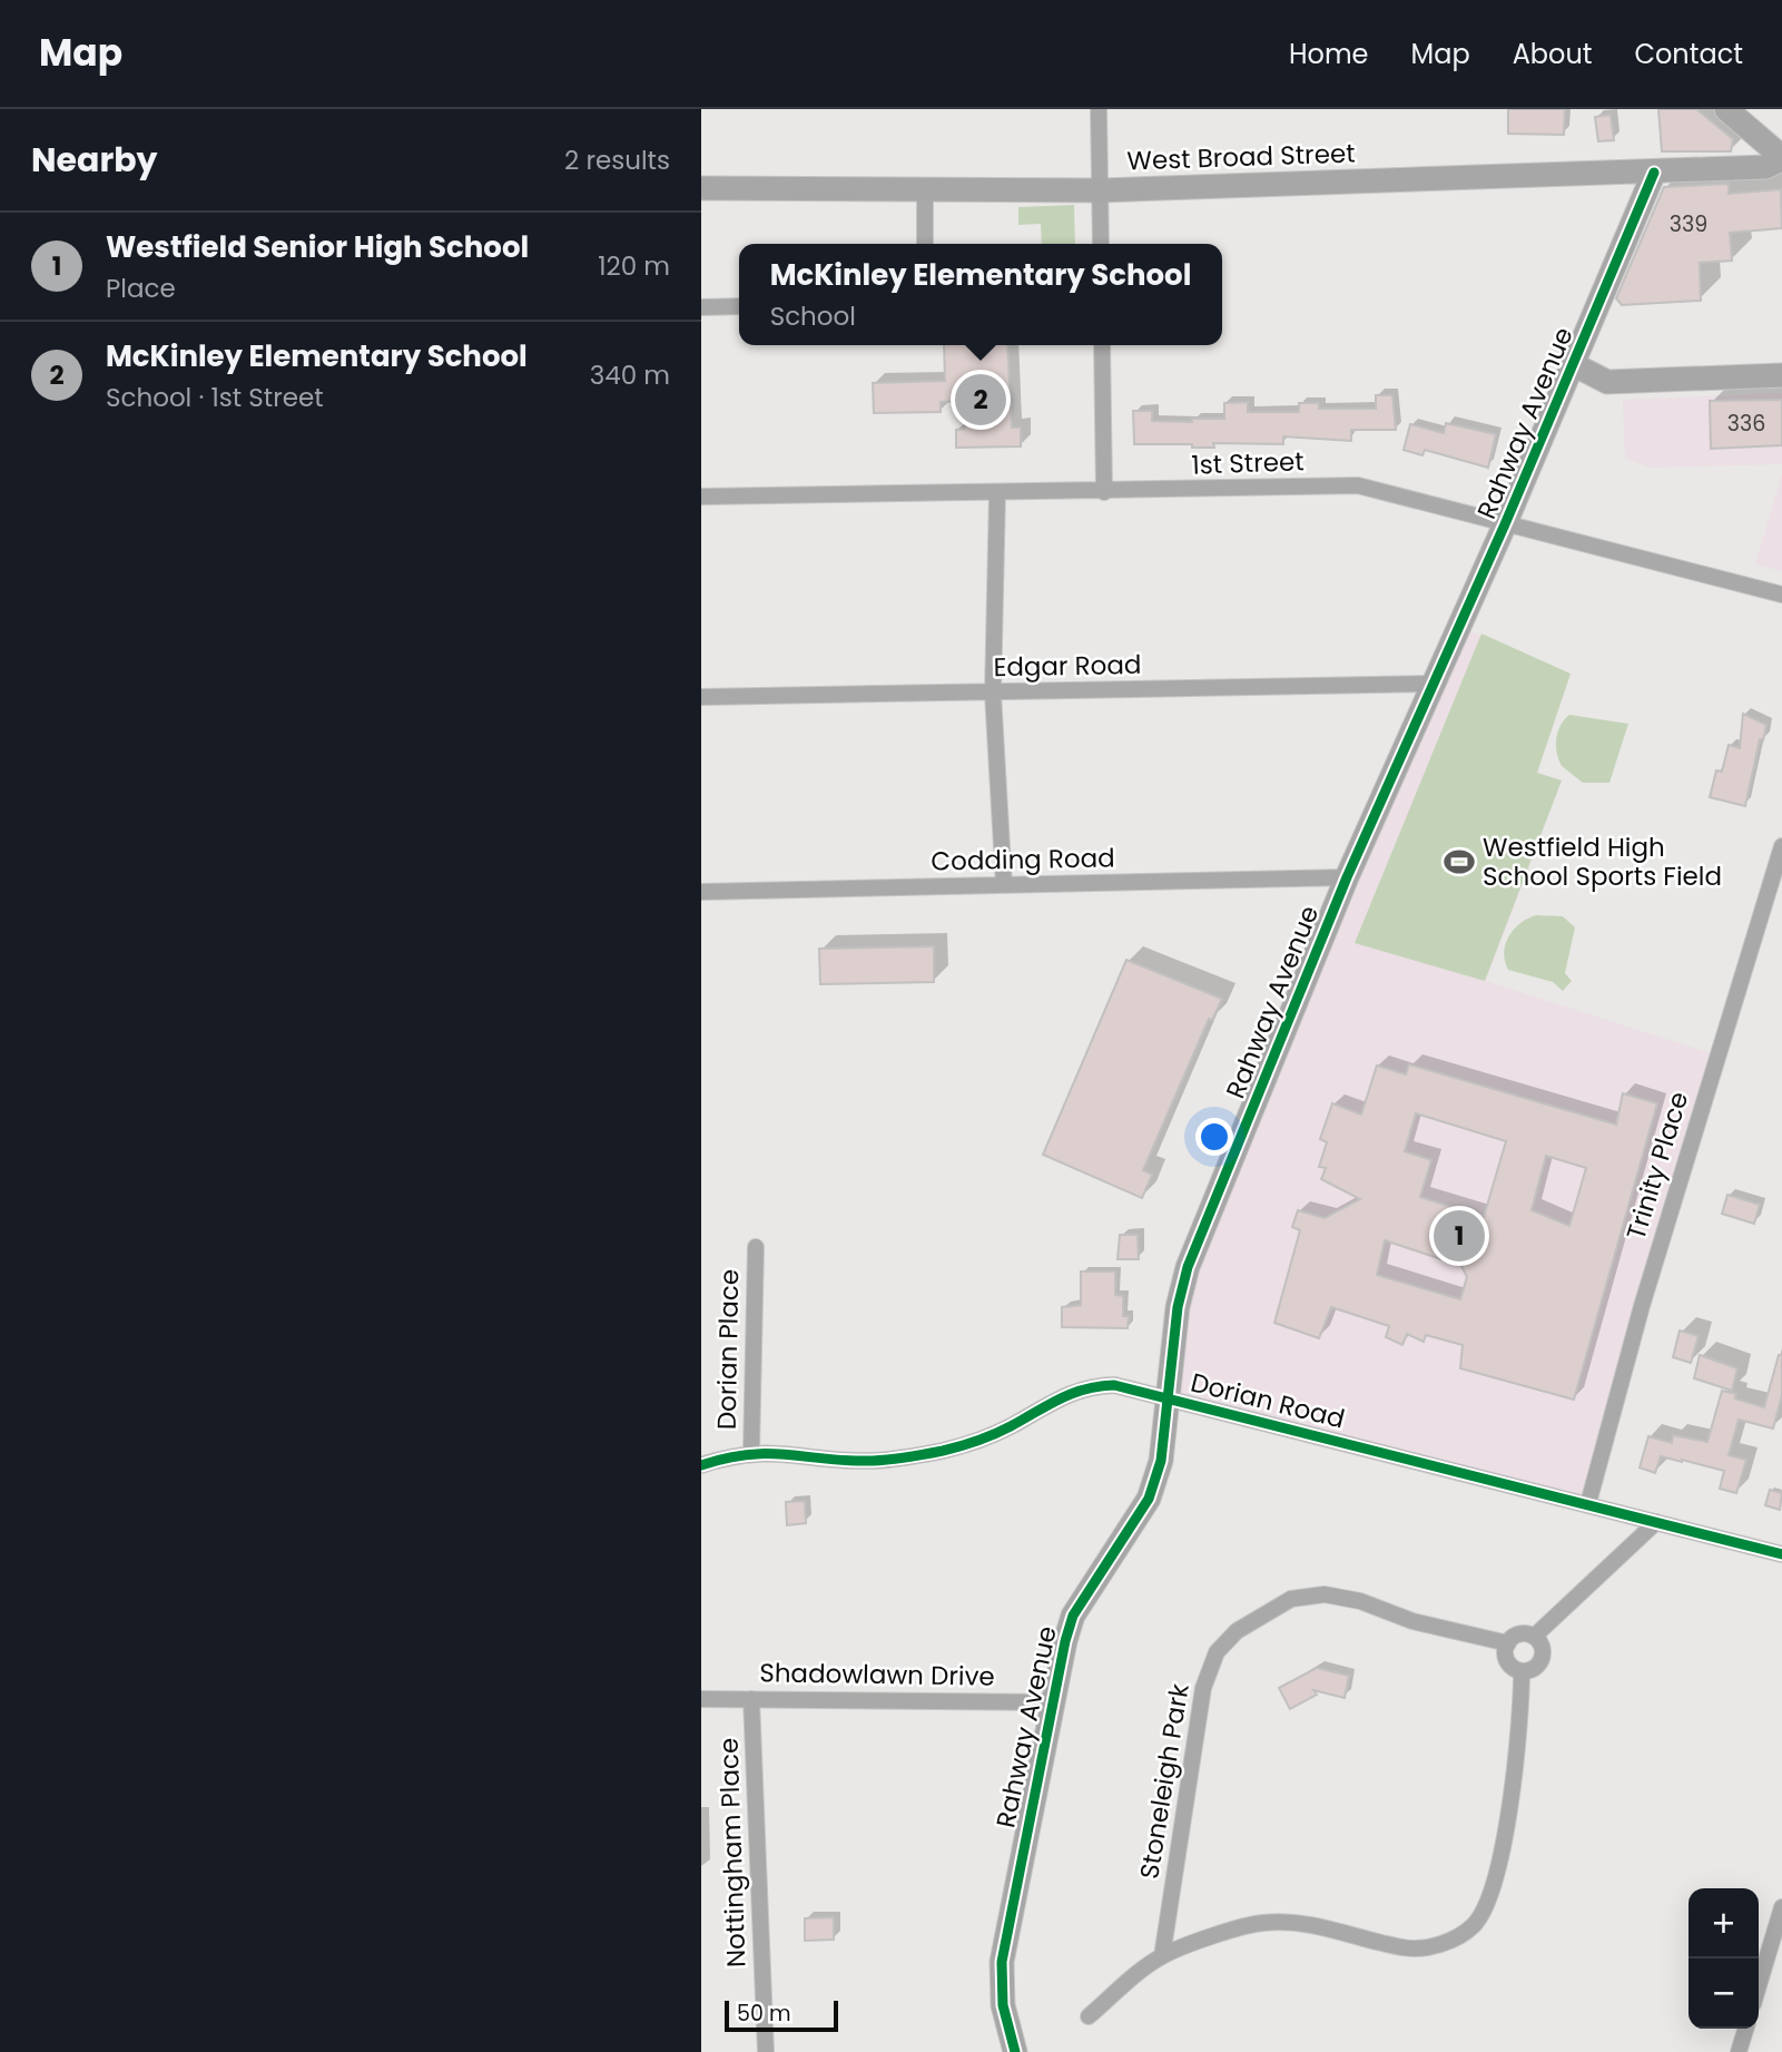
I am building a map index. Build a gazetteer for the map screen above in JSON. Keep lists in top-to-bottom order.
{
  "streets": {
    "street": [
      "West Broad Street",
      "Rahway Avenue",
      "1st Street",
      "Edgar Road",
      "Codding Road",
      "Trinity Place",
      "Dorian Place",
      "Dorian Road",
      "Shadowlawn Drive",
      "Stoneleigh Park",
      "Nottingham Place"
    ]
  },
  "crossings": [
    ["West Broad Street", "Rahway Avenue"],
    ["Rahway Avenue", "1st Street"],
    ["Rahway Avenue", "Edgar Road"],
    ["Rahway Avenue", "Codding Road"],
    ["Rahway Avenue", "Dorian Road"],
    ["Rahway Avenue", "Shadowlawn Drive"],
    ["Trinity Place", "Dorian Road"],
    ["Dorian Place", "Dorian Road"],
    ["Dorian Road", "Stoneleigh Park"],
    ["Shadowlawn Drive", "Nottingham Place"]
  ],
  "places": {
    "sports": ["Westfield High School Sports Field"]
  },
  "house_numbers": ["339", "336"],
  "scale_bar": "50 m",
  "page": {
    "header": "Map",
    "nav": [
      "Home",
      "Map",
      "About",
      "Contact"
    ],
    "heading": ["Nearby", "2 results"],
    "list": [
      {
        "mark": "1",
        "name": "Westfield Senior High School",
        "note": "Place",
        "value": "120 m"
      },
      {
        "mark": "2",
        "name": "McKinley Elementary School",
        "note": "School · 1st Street",
        "value": "340 m"
      }
    ],
    "popup": ["McKinley Elementary School", "School"],
    "pins": ["2", "1"],
    "map_buttons": ["+", "−"],
    "scale": "50 m"
  }
}
